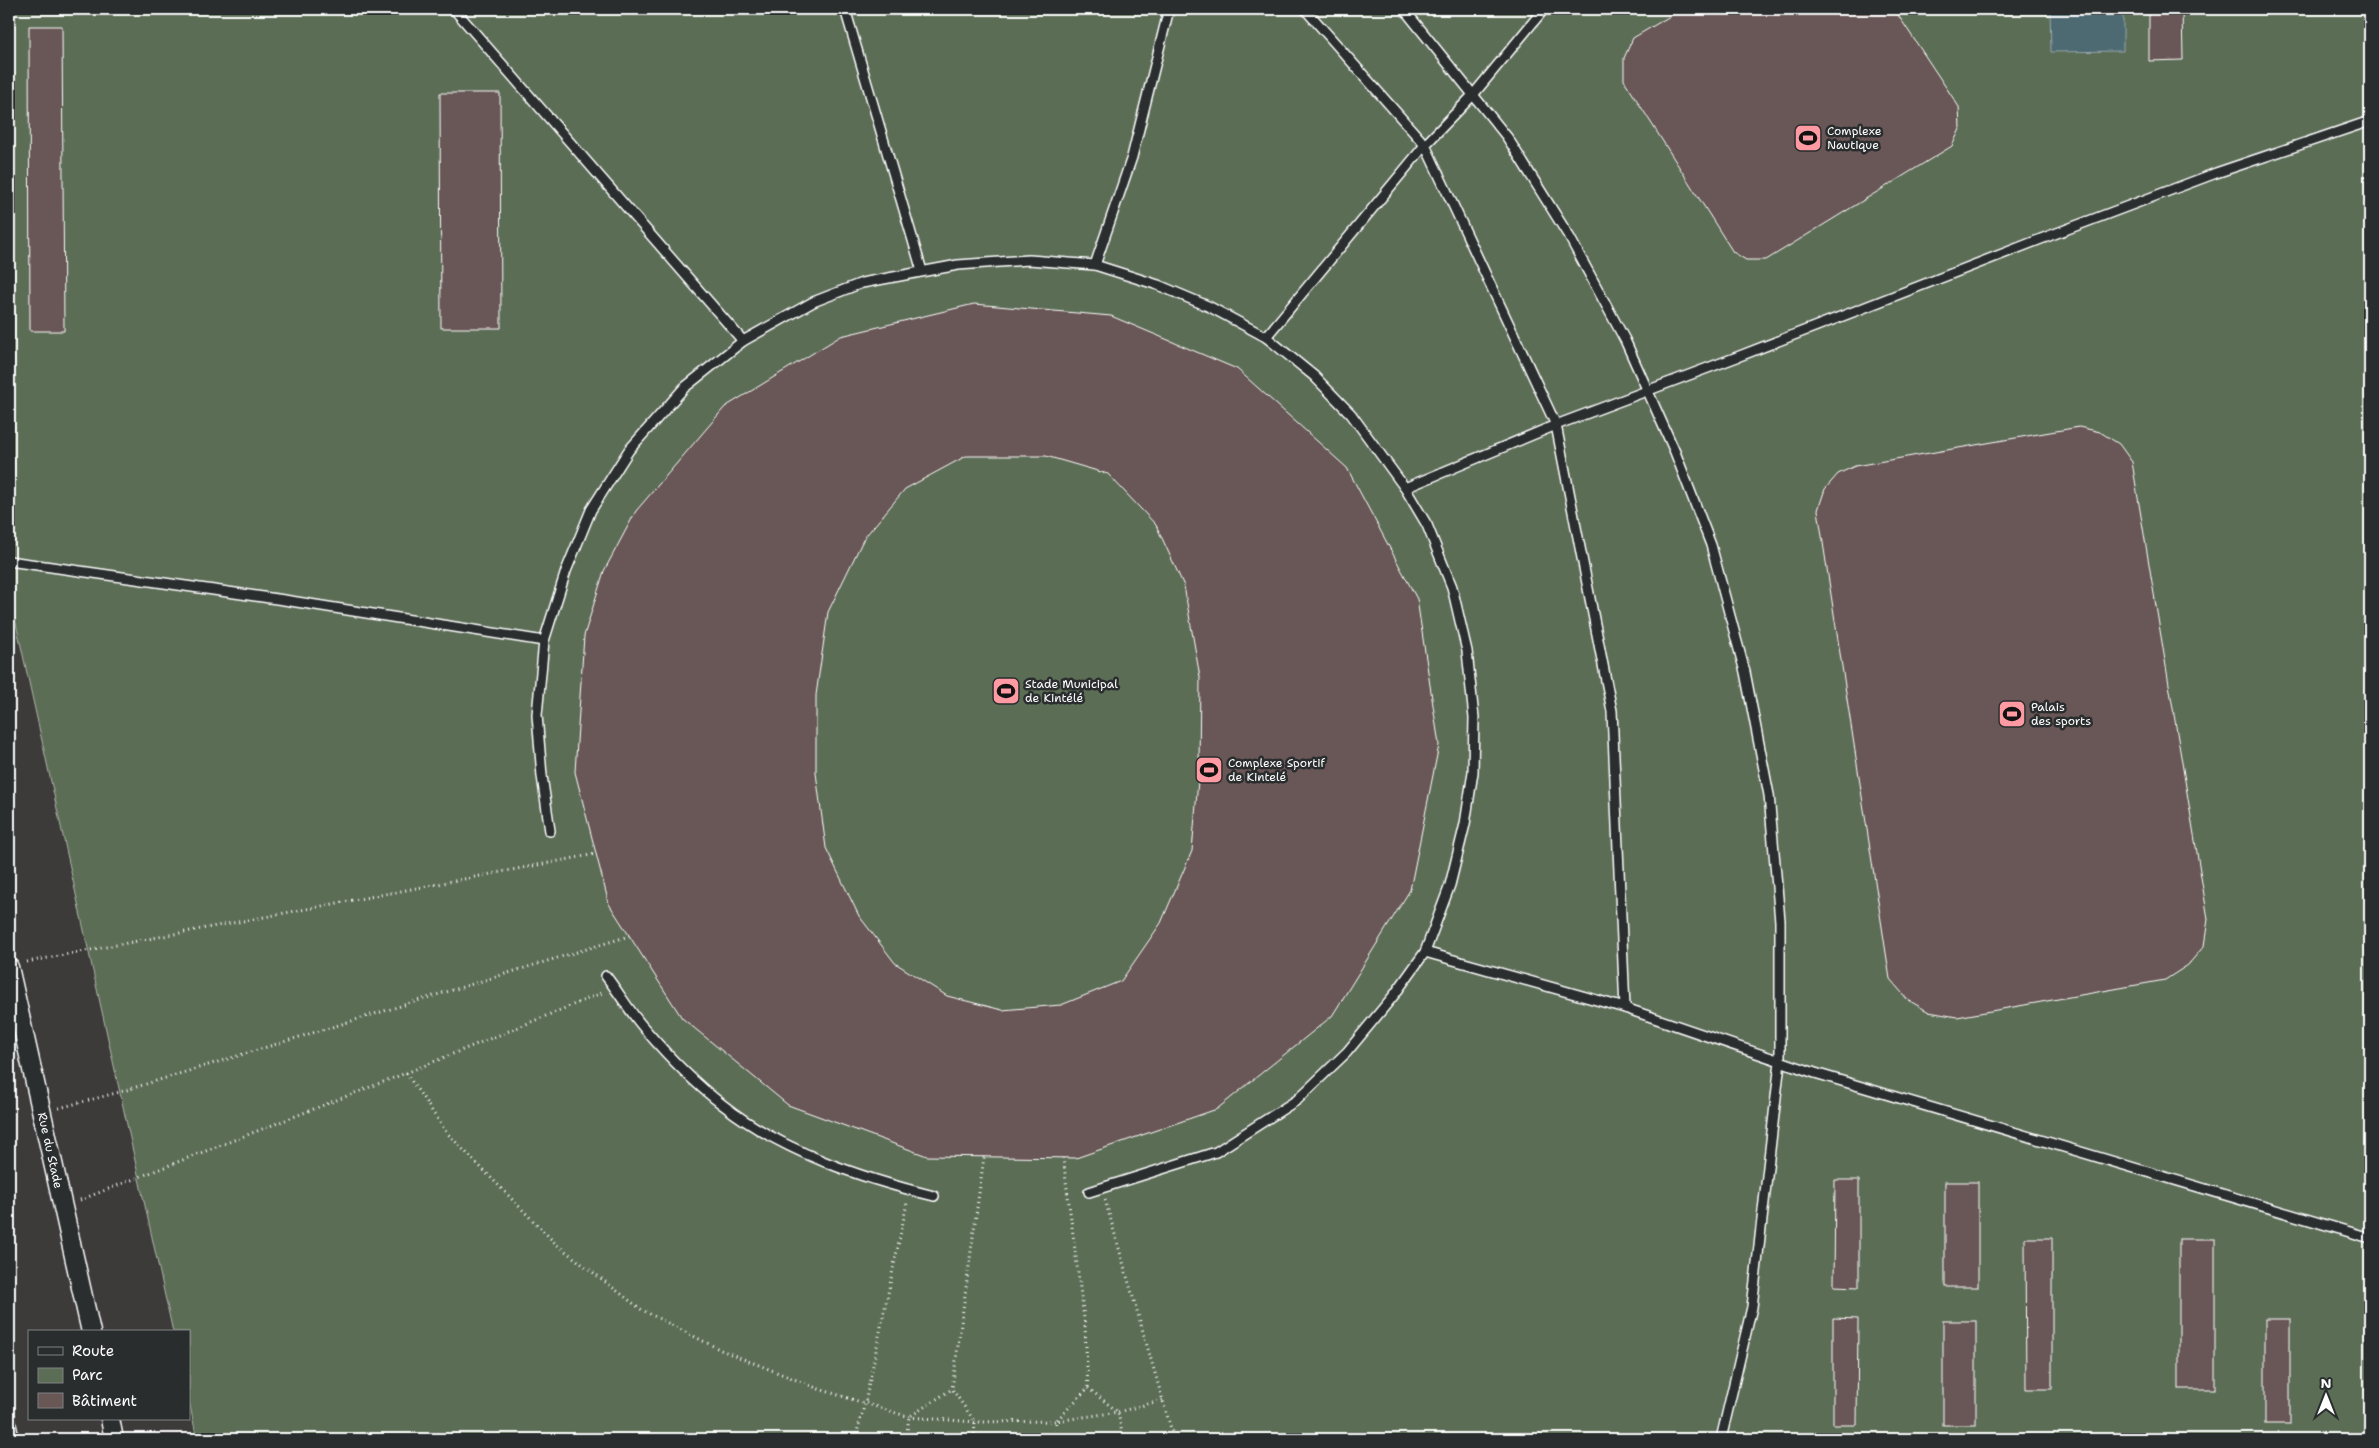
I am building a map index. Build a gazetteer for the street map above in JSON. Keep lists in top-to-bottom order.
{
  "streets": {
    "street": ["Rue du Stade"]
  },
  "places": {
    "sports": [
      "Complexe Nautique",
      "Stade Municipal de Kintélé",
      "Palais des sports",
      "Complexe Sportif de Kintelé"
    ]
  },
  "legend": ["Route", "Parc", "Bâtiment"],
  "north": "top"
}
